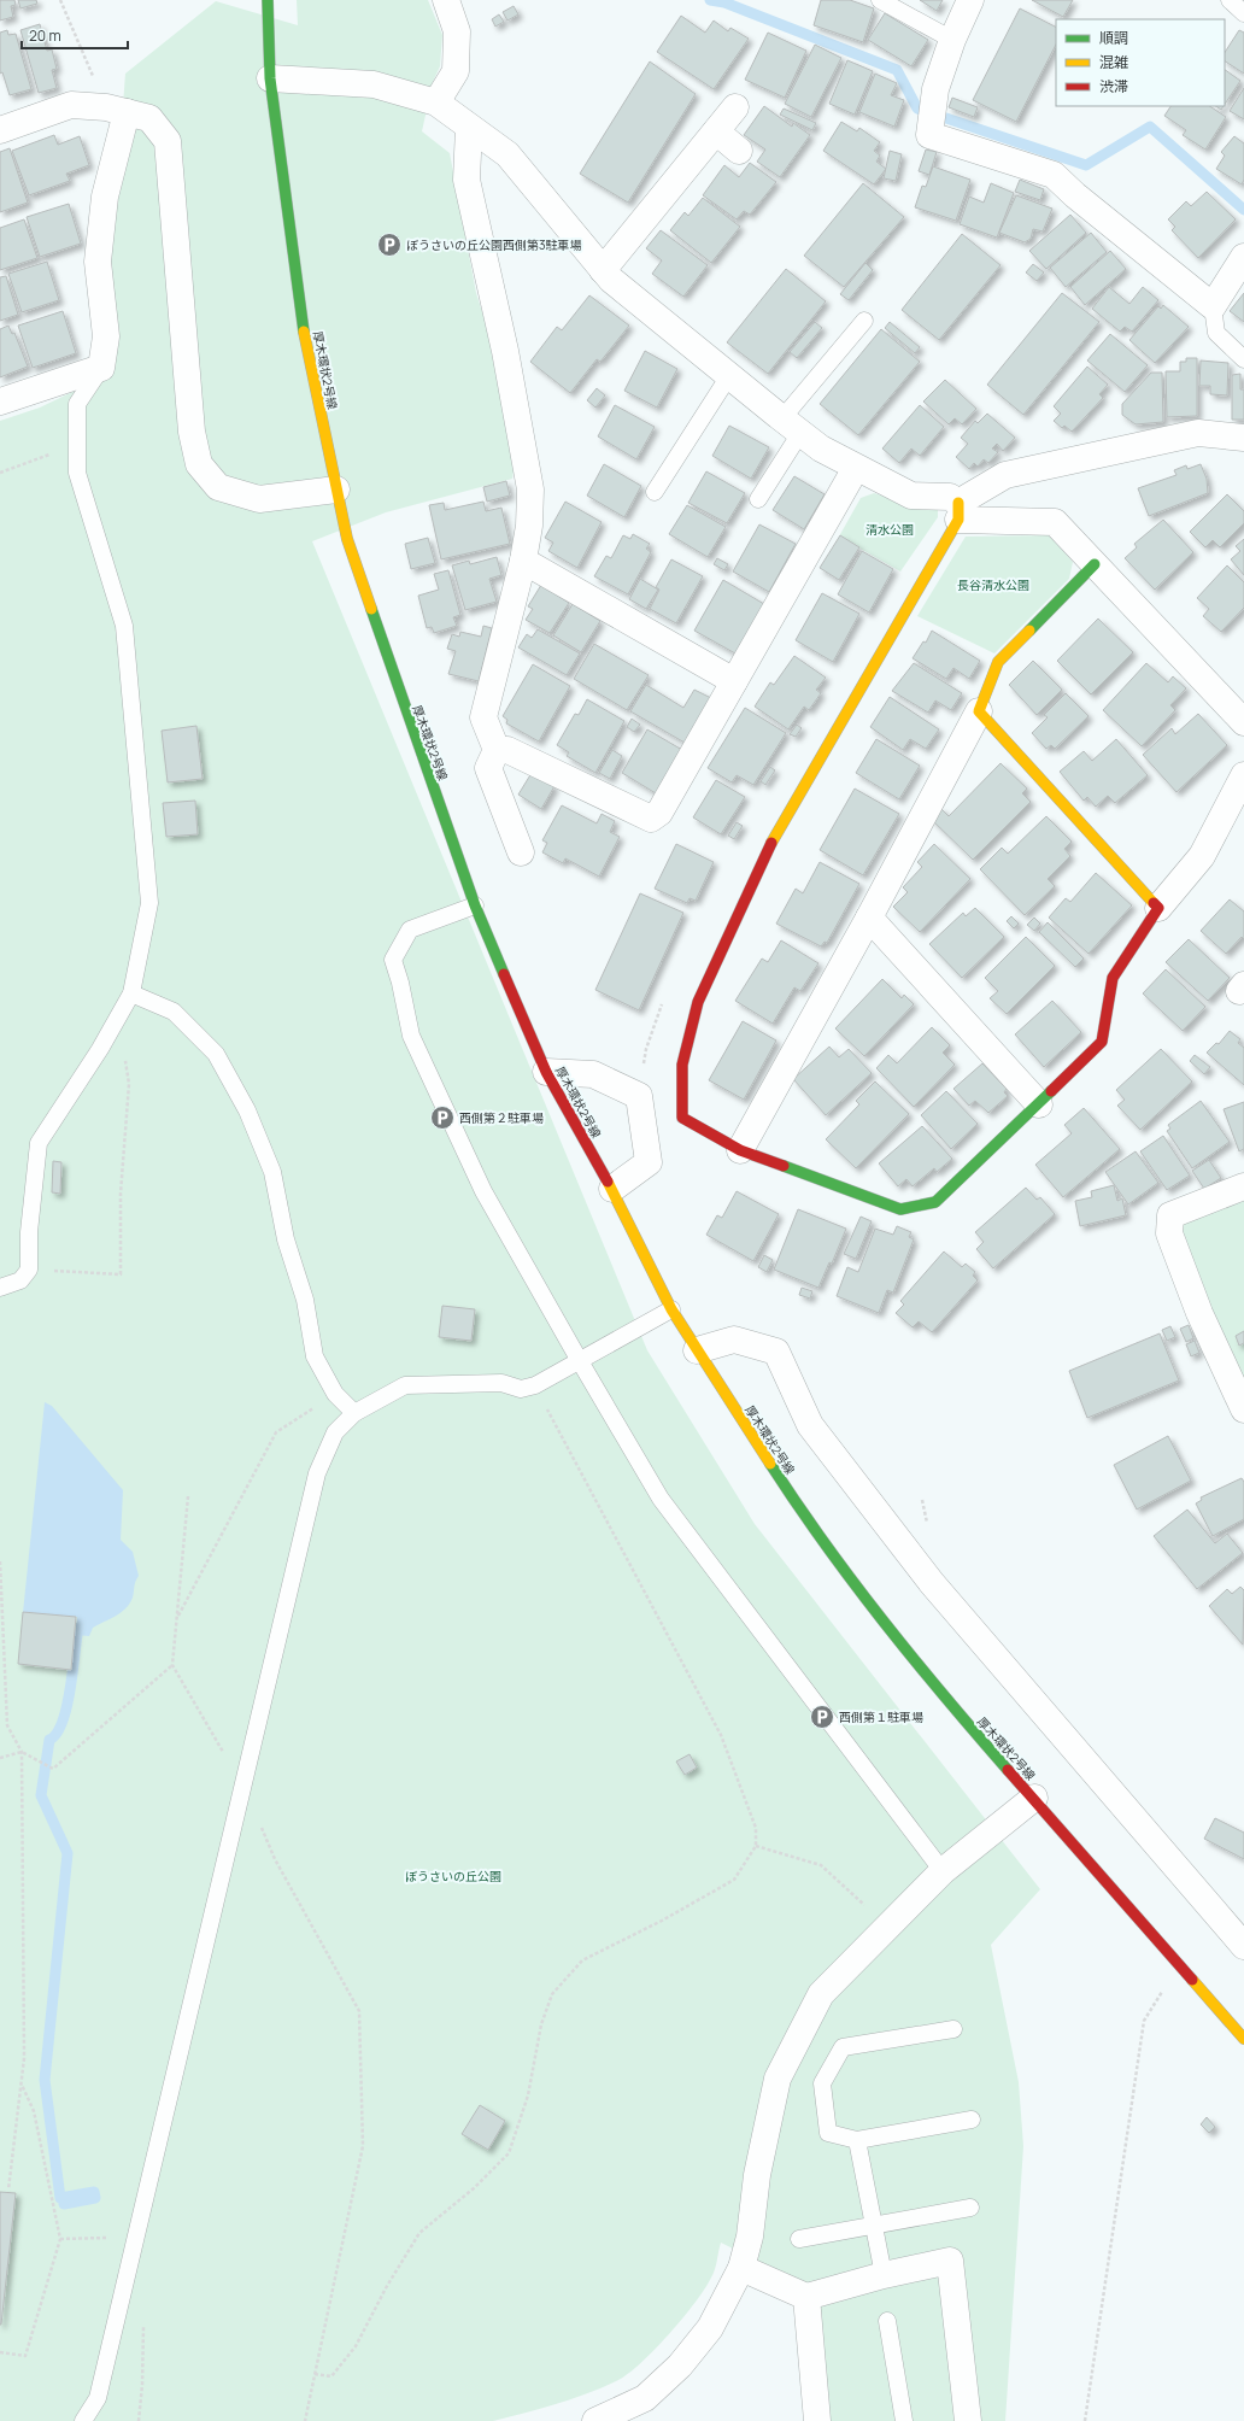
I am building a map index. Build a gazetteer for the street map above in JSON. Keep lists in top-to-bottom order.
{
  "streets": {
    "street": ["厚木環状2号線"]
  },
  "parks": ["清水公園", "長谷清水公園", "ぼうさいの丘公園"],
  "places": {
    "parking": ["ぼうさいの丘公園西側第3駐車場", "西側第２駐車場", "西側第１駐車場"]
  },
  "legend": ["順調", "混雑", "渋滞"],
  "scale_bar": "20 m"
}
